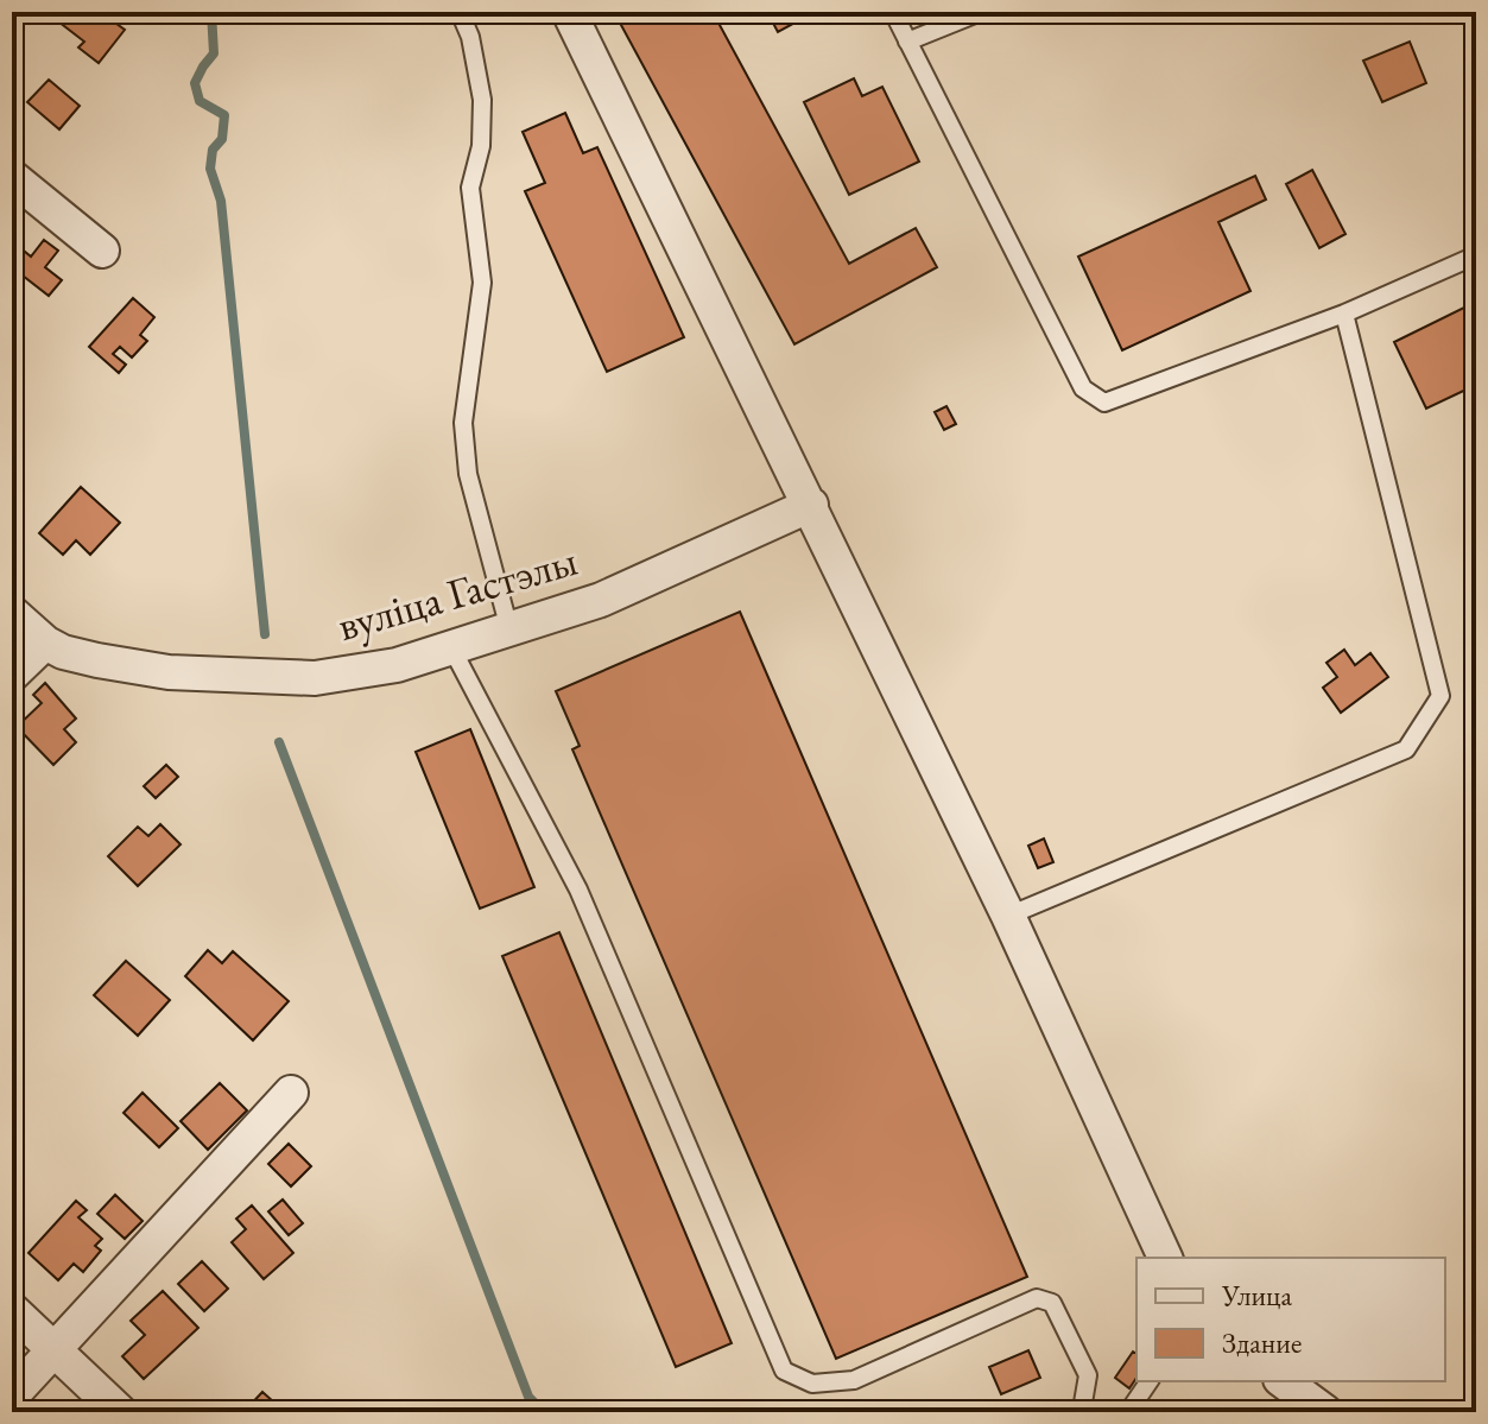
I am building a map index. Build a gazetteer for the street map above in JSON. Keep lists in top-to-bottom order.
{
  "streets": {
    "street": ["вуліца Гастэлы"]
  },
  "legend": ["Улица", "Здание"]
}
